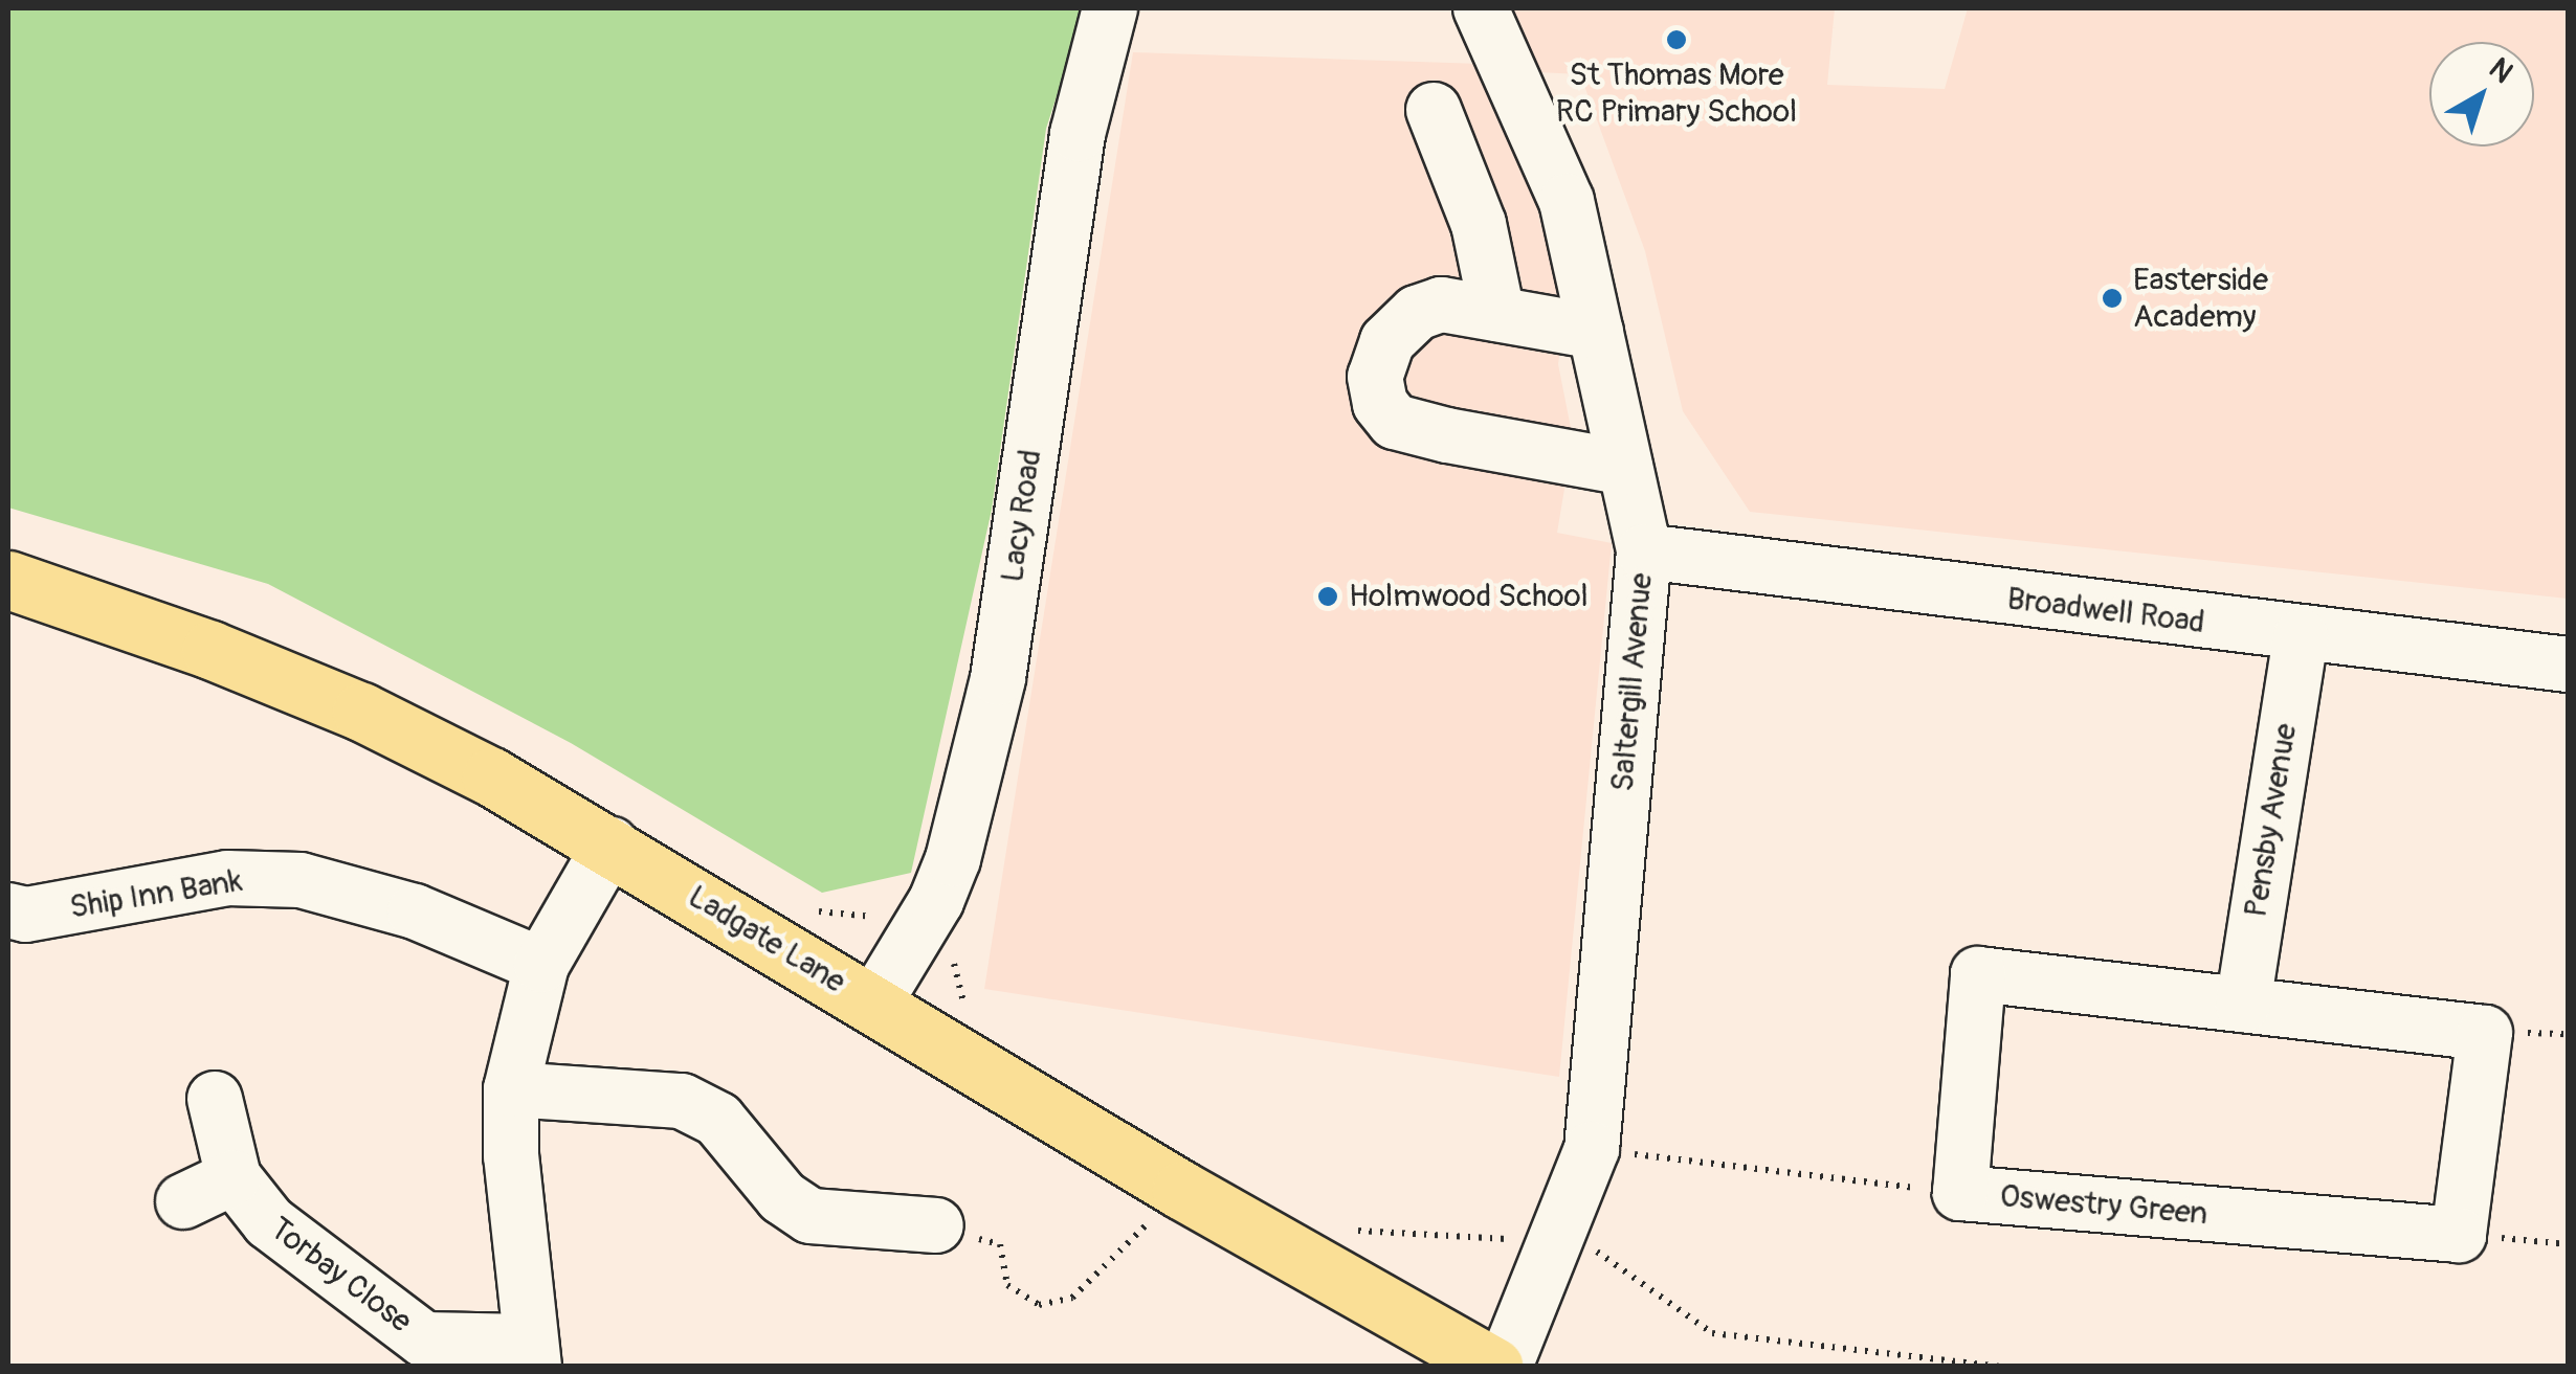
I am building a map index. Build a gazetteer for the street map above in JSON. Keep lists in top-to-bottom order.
{
  "streets": {
    "main road": ["Ladgate Lane"],
    "street": [
      "Lacy Road",
      "Broadwell Road",
      "Saltergill Avenue",
      "Pensby Avenue",
      "Ship Inn Bank",
      "Oswestry Green",
      "Torbay Close"
    ]
  },
  "crossings": [
    ["Lacy Road", "Ladgate Lane"],
    ["Broadwell Road", "Saltergill Avenue"],
    ["Broadwell Road", "Pensby Avenue"],
    ["Pensby Avenue", "Oswestry Green"]
  ],
  "places": ["St Thomas More RC Primary School", "Easterside Academy", "Holmwood School"],
  "north": "top right"
}
